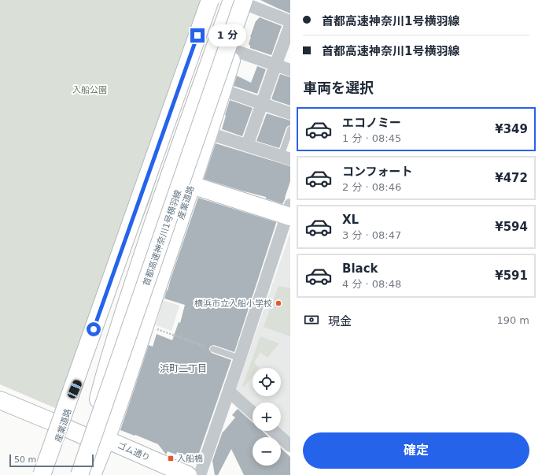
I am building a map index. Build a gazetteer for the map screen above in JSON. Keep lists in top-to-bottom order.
{
  "streets": {
    "main road": ["産業道路", "首都高速神奈川1号横羽線", "ゴム通り"]
  },
  "crossings": [
    ["産業道路", "首都高速神奈川1号横羽線"],
    ["産業道路", "ゴム通り"],
    ["首都高速神奈川1号横羽線", "ゴム通り"]
  ],
  "districts": ["浜町二丁目"],
  "parks": ["入船公園"],
  "places": {
    "other": ["横浜市立入船小学校"],
    "transit": ["入船橋"]
  },
  "scale_bar": "50 m",
  "page": {
    "banner": ["首都高速神奈川1号横羽線", "首都高速神奈川1号横羽線"],
    "bubble": "1 分",
    "heading": "車両を選択",
    "list": [
      {
        "name": "エコノミー",
        "note": "1 分 · 08:45",
        "value": "¥349"
      },
      {
        "name": "コンフォート",
        "note": "2 分 · 08:46",
        "value": "¥472"
      },
      {
        "name": "XL",
        "note": "3 分 · 08:47",
        "value": "¥594"
      },
      {
        "name": "Black",
        "note": "4 分 · 08:48",
        "value": "¥591"
      }
    ],
    "pay": ["現金", "190 m"],
    "map_buttons": ["+", "−"],
    "buttons": "確定",
    "scale": "50 m"
  }
}
